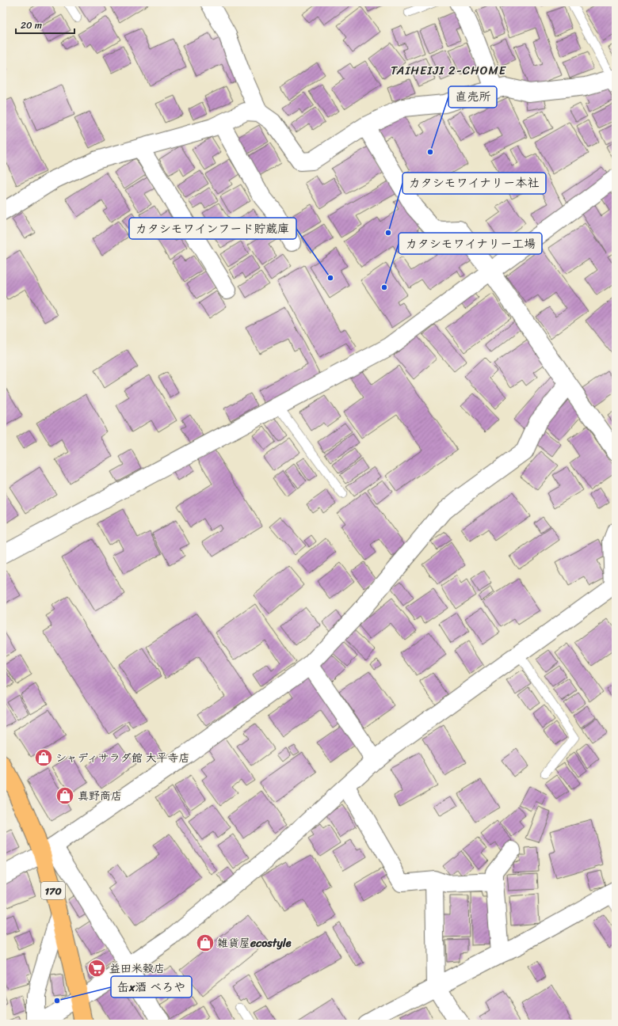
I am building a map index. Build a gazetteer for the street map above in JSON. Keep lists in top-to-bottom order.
{
  "streets": {
    "highway": ["170"]
  },
  "districts": ["TAIHEIJI 2-CHOME"],
  "places": {
    "other": [
      "直売所",
      "カタシモワイナリー本社",
      "カタシモワインフード貯蔵庫",
      "カタシモワイナリー工場",
      "缶x酒 べろや"
    ],
    "shop": ["シャディサラダ館 大平寺店", "真野商店", "雑貨屋ecostyle"],
    "supermarket": ["益田米穀店"]
  },
  "scale_bar": "20 m"
}
